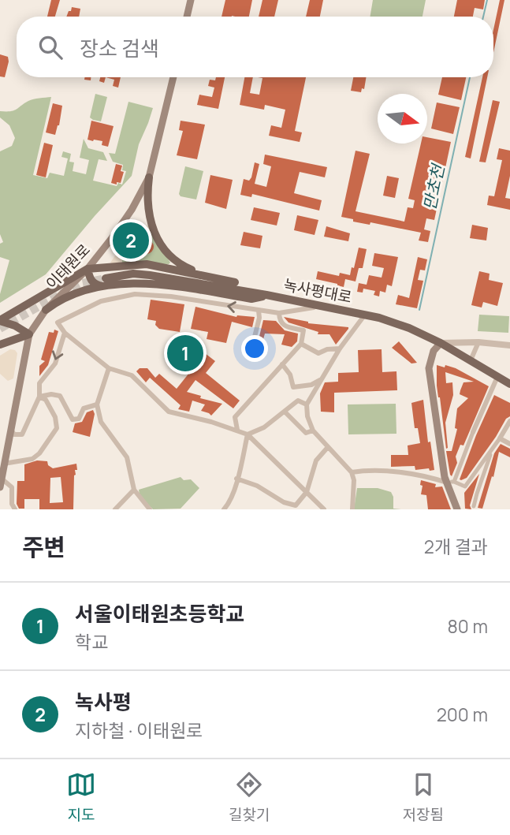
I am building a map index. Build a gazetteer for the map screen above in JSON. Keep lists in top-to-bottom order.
{
  "streets": {
    "main road": ["이태원로", "녹사평대로"]
  },
  "water": ["만초천"],
  "north": "right",
  "page": {
    "search": "장소 검색",
    "pins": ["2", "1"],
    "heading": ["주변", "2개 결과"],
    "list": [
      {
        "mark": "1",
        "name": "서울이태원초등학교",
        "note": "학교",
        "value": "80 m"
      },
      {
        "mark": "2",
        "name": "녹사평",
        "note": "지하철 · 이태원로",
        "value": "200 m"
      }
    ],
    "nav": ["지도", "길찾기", "저장됨"]
  }
}
